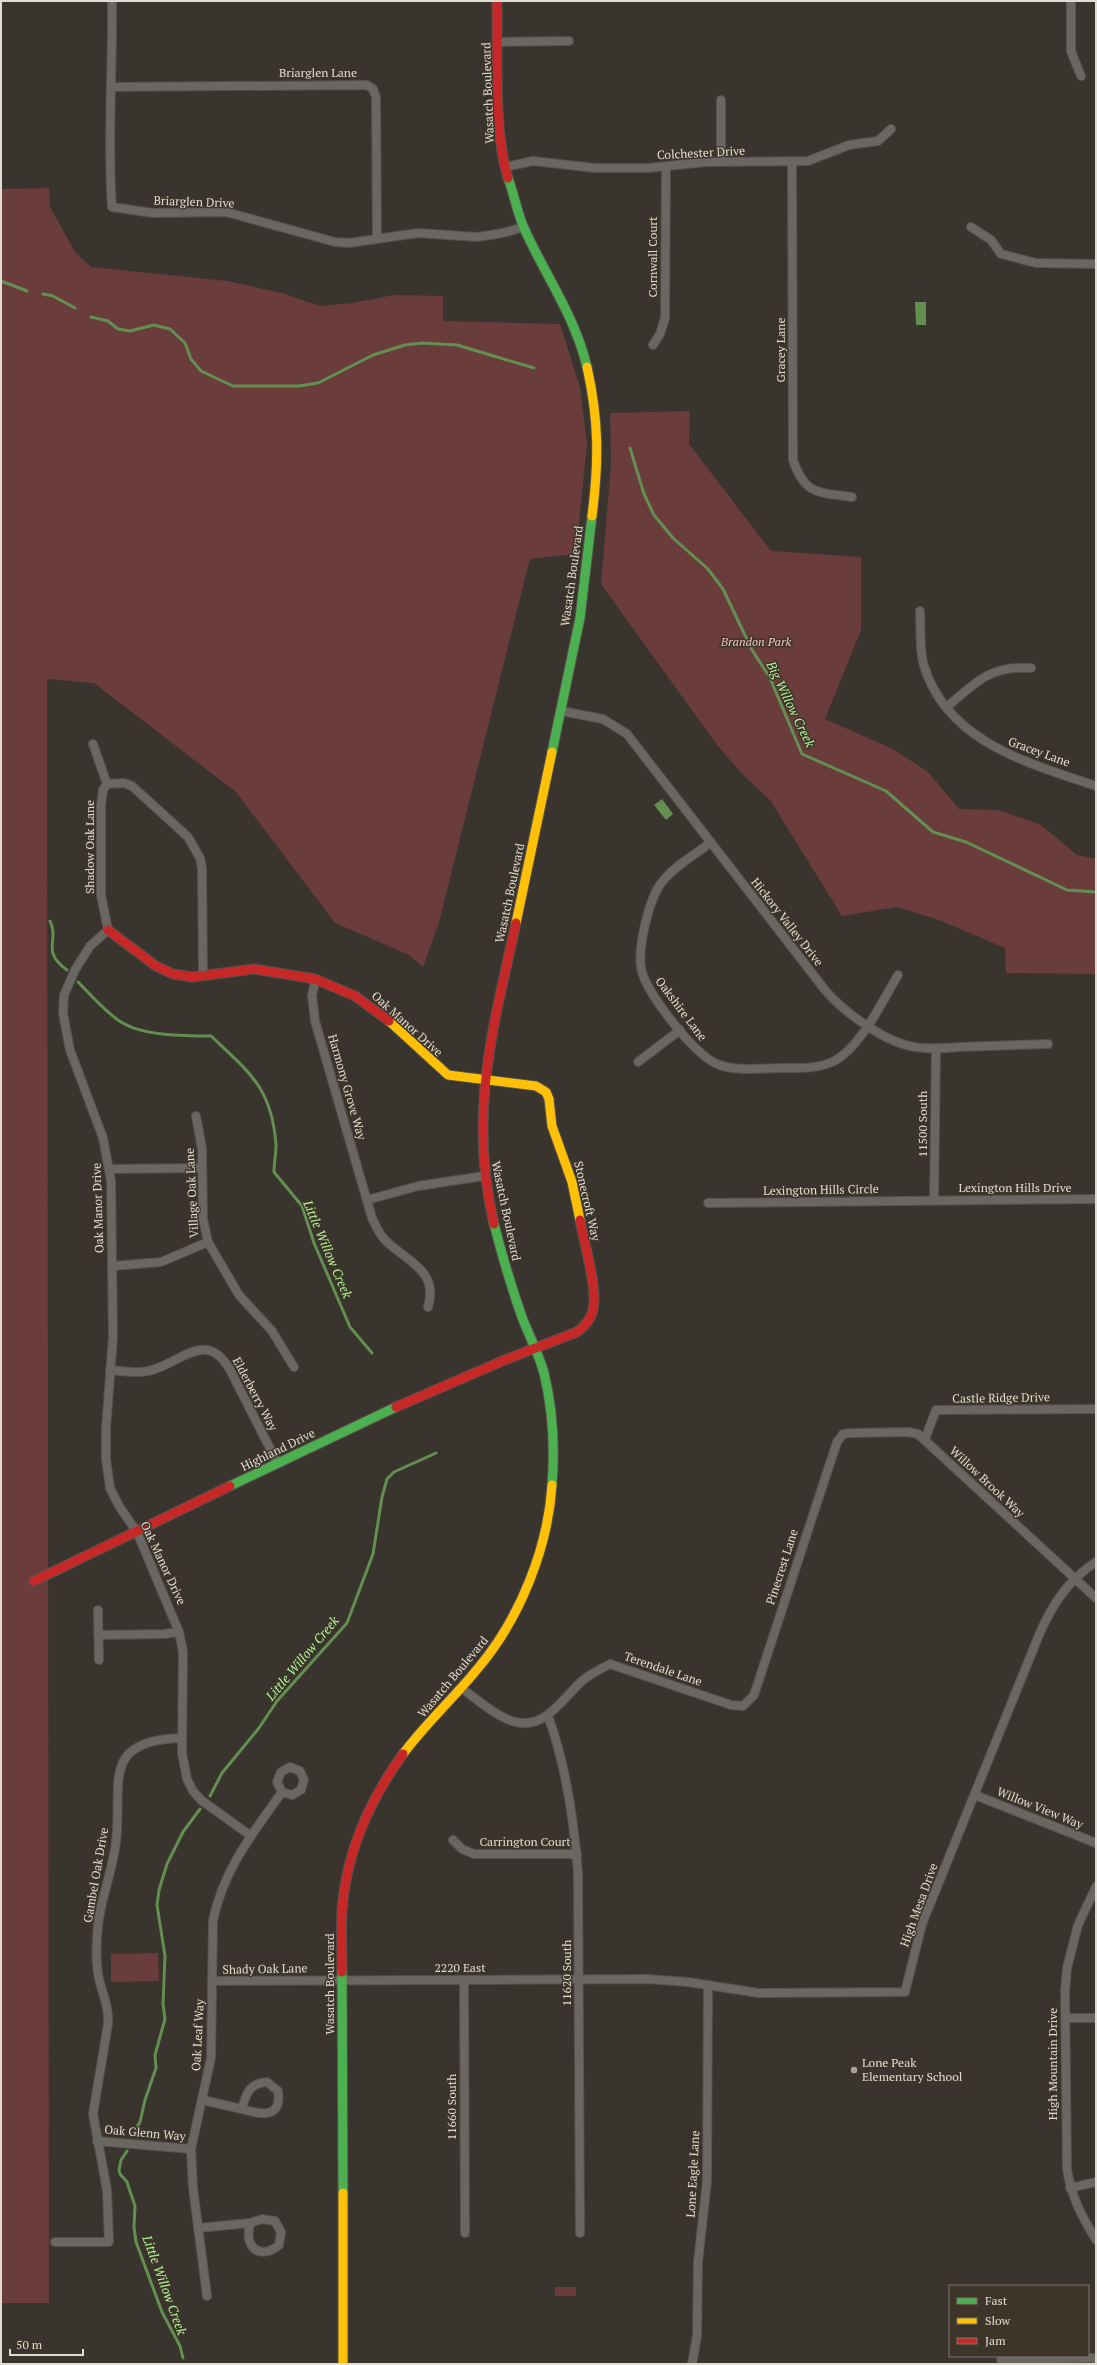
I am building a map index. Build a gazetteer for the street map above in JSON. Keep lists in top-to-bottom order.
{
  "streets": {
    "main road": [
      "Wasatch Boulevard",
      "Oak Manor Drive",
      "Stonecroft Way",
      "Highland Drive"
    ],
    "street": [
      "Briarglen Lane",
      "Colchester Drive",
      "Briarglen Drive",
      "Cornwall Court",
      "Gracey Lane",
      "Shadow Oak Lane",
      "Hickory Valley Drive",
      "Oakshire Lane",
      "Harmony Grove Way",
      "11500 South",
      "Lexington Hills Drive",
      "Lexington Hills Circle",
      "Village Oak Lane",
      "Elderberry Way",
      "Castle Ridge Drive",
      "Willow Brook Way",
      "Pinecrest Lane",
      "Terendale Lane",
      "Willow View Way",
      "Carrington Court",
      "Gambel Oak Drive",
      "High Mesa Drive",
      "2220 East",
      "Shady Oak Lane",
      "11620 South",
      "Oak Leaf Way",
      "High Mountain Drive",
      "11660 South",
      "Oak Glenn Way",
      "Lone Eagle Lane"
    ]
  },
  "crossings": [
    ["Briarglen Lane", "Briarglen Drive"],
    ["Wasatch Boulevard", "Colchester Drive"],
    ["Wasatch Boulevard", "Briarglen Drive"],
    ["Wasatch Boulevard", "Hickory Valley Drive"],
    ["Wasatch Boulevard", "Oak Manor Drive"],
    ["Wasatch Boulevard", "Stonecroft Way"],
    ["Wasatch Boulevard", "Highland Drive"],
    ["Wasatch Boulevard", "2220 East"],
    ["Wasatch Boulevard", "Shady Oak Lane"],
    ["Colchester Drive", "Cornwall Court"],
    ["Colchester Drive", "Gracey Lane"],
    ["Shadow Oak Lane", "Oak Manor Drive"],
    ["Hickory Valley Drive", "Oakshire Lane"],
    ["Hickory Valley Drive", "11500 South"],
    ["Oak Manor Drive", "Harmony Grove Way"],
    ["Oak Manor Drive", "Village Oak Lane"],
    ["Oak Manor Drive", "Stonecroft Way"],
    ["Oak Manor Drive", "Elderberry Way"],
    ["Oak Manor Drive", "Highland Drive"],
    ["Oak Manor Drive", "Gambel Oak Drive"],
    ["Oak Manor Drive", "Oak Leaf Way"],
    ["11500 South", "Lexington Hills Drive"],
    ["11500 South", "Lexington Hills Circle"],
    ["Lexington Hills Drive", "Lexington Hills Circle"],
    ["Stonecroft Way", "Highland Drive"],
    ["Elderberry Way", "Highland Drive"],
    ["Castle Ridge Drive", "Willow Brook Way"],
    ["Willow Brook Way", "Pinecrest Lane"],
    ["Willow Brook Way", "High Mesa Drive"],
    ["Pinecrest Lane", "Terendale Lane"],
    ["Terendale Lane", "11620 South"],
    ["Willow View Way", "High Mesa Drive"],
    ["Carrington Court", "11620 South"],
    ["Gambel Oak Drive", "Oak Glenn Way"],
    ["High Mesa Drive", "2220 East"],
    ["High Mesa Drive", "11620 South"],
    ["High Mesa Drive", "Lone Eagle Lane"],
    ["2220 East", "Shady Oak Lane"],
    ["2220 East", "11620 South"],
    ["2220 East", "11660 South"],
    ["Shady Oak Lane", "Oak Leaf Way"],
    ["Oak Leaf Way", "Oak Glenn Way"]
  ],
  "water": ["Big Willow Creek", "Little Willow Creek"],
  "parks": ["Brandon Park"],
  "places": ["Lone Peak Elementary School"],
  "legend": ["Fast", "Slow", "Jam"],
  "scale_bar": "50 m"
}
